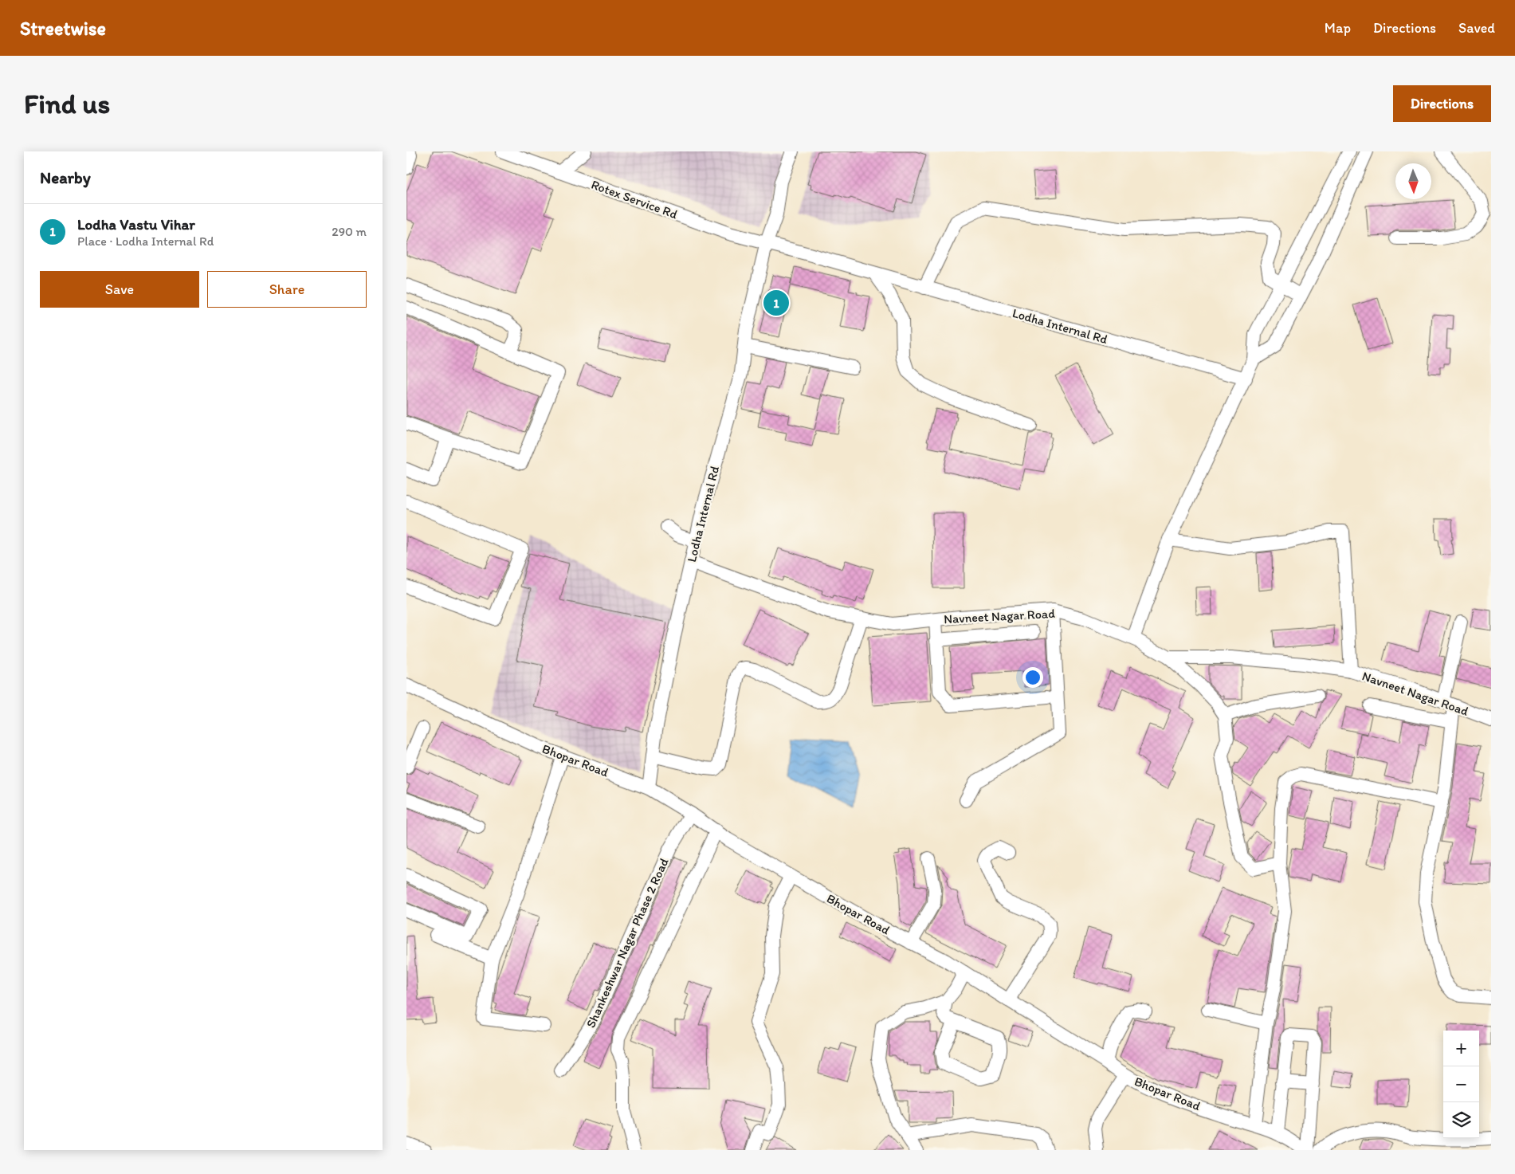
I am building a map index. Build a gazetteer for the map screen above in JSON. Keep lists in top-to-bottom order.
{
  "streets": {
    "street": [
      "Rotex Service Rd",
      "Lodha Internal Rd",
      "Navneet Nagar Road",
      "Bhopar Road",
      "Shankeshwar Nagar Phase 2 Road"
    ]
  },
  "crossings": [
    ["Rotex Service Rd", "Lodha Internal Rd"],
    ["Lodha Internal Rd", "Navneet Nagar Road"],
    ["Lodha Internal Rd", "Bhopar Road"],
    ["Bhopar Road", "Shankeshwar Nagar Phase 2 Road"]
  ],
  "north": "bottom",
  "page": {
    "header": "Streetwise",
    "nav": ["Map", "Directions", "Saved"],
    "buttons": [
      "Directions",
      ["Save", "Share"]
    ],
    "title": "Find us",
    "heading": "Nearby",
    "list": [
      {
        "mark": "1",
        "name": "Lodha Vastu Vihar",
        "note": "Place · Lodha Internal Rd",
        "value": "290 m"
      }
    ],
    "pins": "1",
    "map_buttons": ["+", "−"]
  }
}
